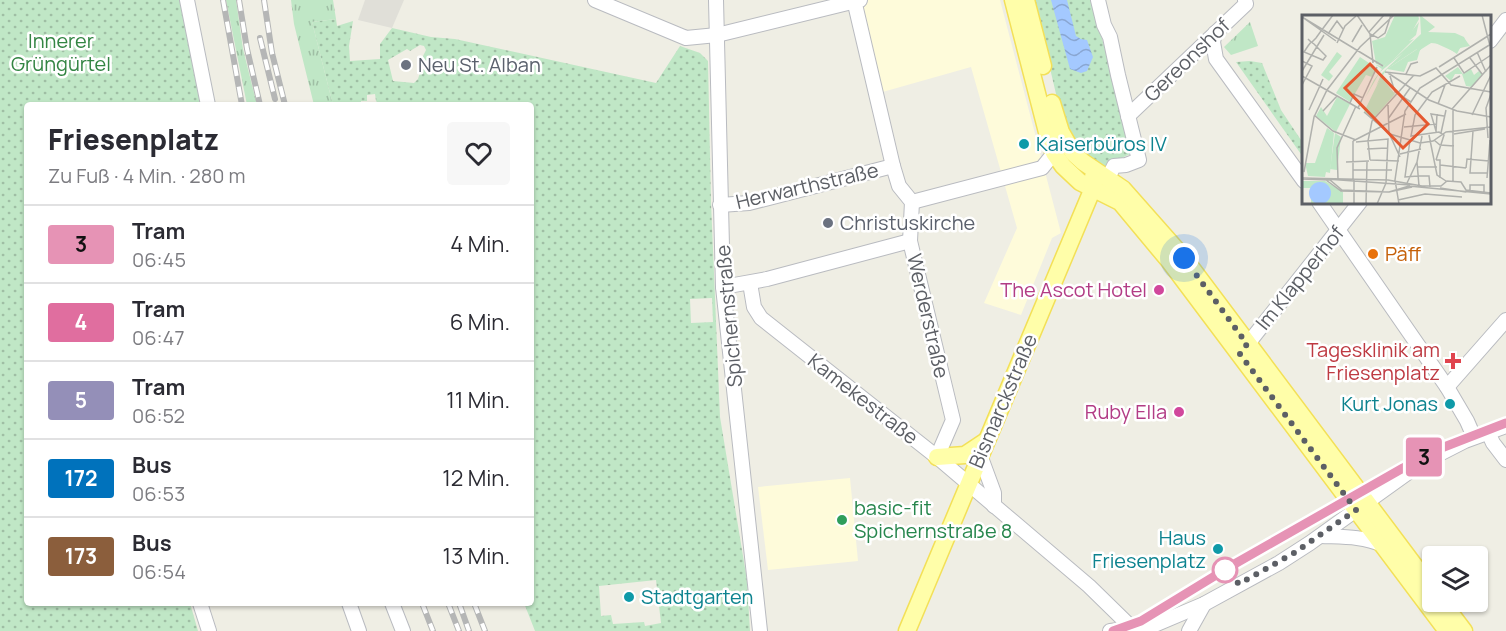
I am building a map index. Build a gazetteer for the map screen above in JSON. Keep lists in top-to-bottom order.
{
  "streets": {
    "main road": ["Bismarckstraße"],
    "street": [
      "Gereonshof",
      "Herwarthstraße",
      "Im Klapperhof",
      "Spichernstraße",
      "Werderstraße",
      "Kamekestraße"
    ]
  },
  "crossings": [
    ["Herwarthstraße", "Spichernstraße"],
    ["Werderstraße", "Kamekestraße"],
    ["Kamekestraße", "Bismarckstraße"]
  ],
  "parks": ["Innerer Grüngürtel"],
  "places": {
    "other": [
      "Neu St. Alban",
      "Kaiserbüros IV",
      "Christuskirche",
      "Päff",
      "The Ascot Hotel",
      "Kurt Jonas",
      "Ruby Ella",
      "basic-fit Spichernstraße 8",
      "Haus Friesenplatz",
      "Stadtgarten"
    ],
    "health": ["Tagesklinik am Friesenplatz"]
  },
  "lines": ["tram line 3"],
  "page": {
    "on_map": "3",
    "heading": ["Friesenplatz", "Zu Fuß · 4 Min. · 280 m"],
    "list": [
      {
        "mark": "3",
        "name": "Tram",
        "note": "06:45",
        "value": "4 Min."
      },
      {
        "mark": "4",
        "name": "Tram",
        "note": "06:47",
        "value": "6 Min."
      },
      {
        "mark": "5",
        "name": "Tram",
        "note": "06:52",
        "value": "11 Min."
      },
      {
        "mark": "172",
        "name": "Bus",
        "note": "06:53",
        "value": "12 Min."
      },
      {
        "mark": "173",
        "name": "Bus",
        "note": "06:54",
        "value": "13 Min."
      }
    ]
  }
}
